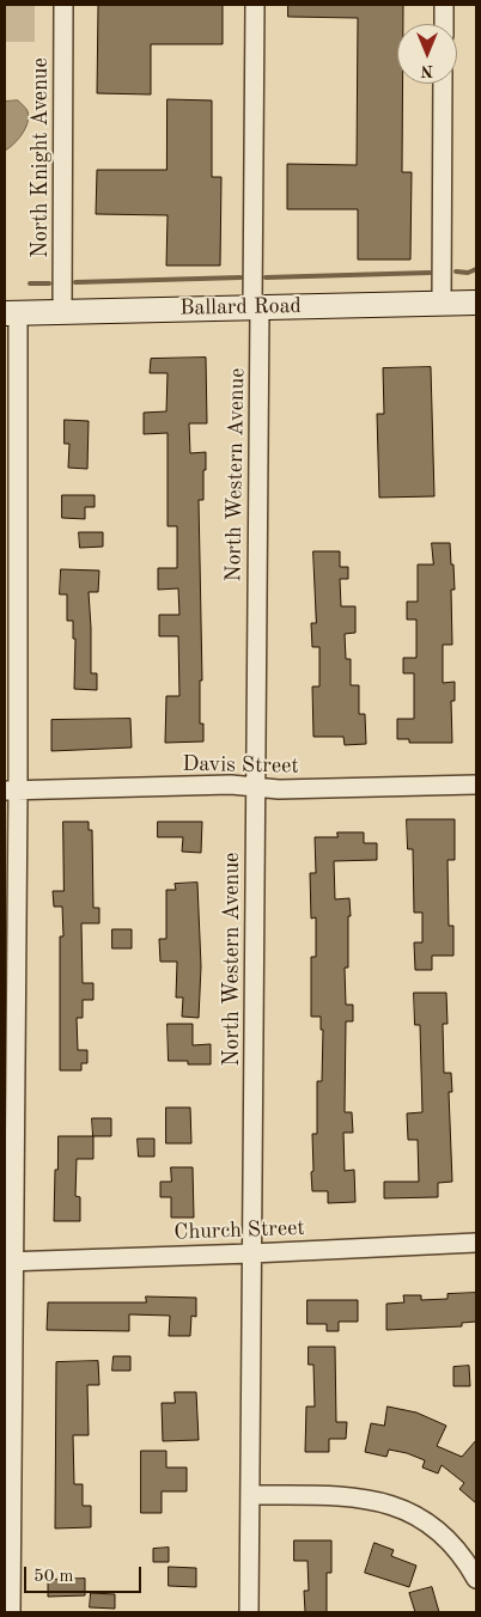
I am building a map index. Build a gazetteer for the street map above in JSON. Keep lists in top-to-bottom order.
{
  "streets": {
    "street": [
      "North Knight Avenue",
      "Ballard Road",
      "North Western Avenue",
      "Davis Street",
      "Church Street"
    ]
  },
  "crossings": [
    ["North Knight Avenue", "Ballard Road"],
    ["Ballard Road", "North Western Avenue"],
    ["North Western Avenue", "Davis Street"],
    ["North Western Avenue", "Church Street"]
  ],
  "scale_bar": "50 m",
  "north": "bottom"
}
